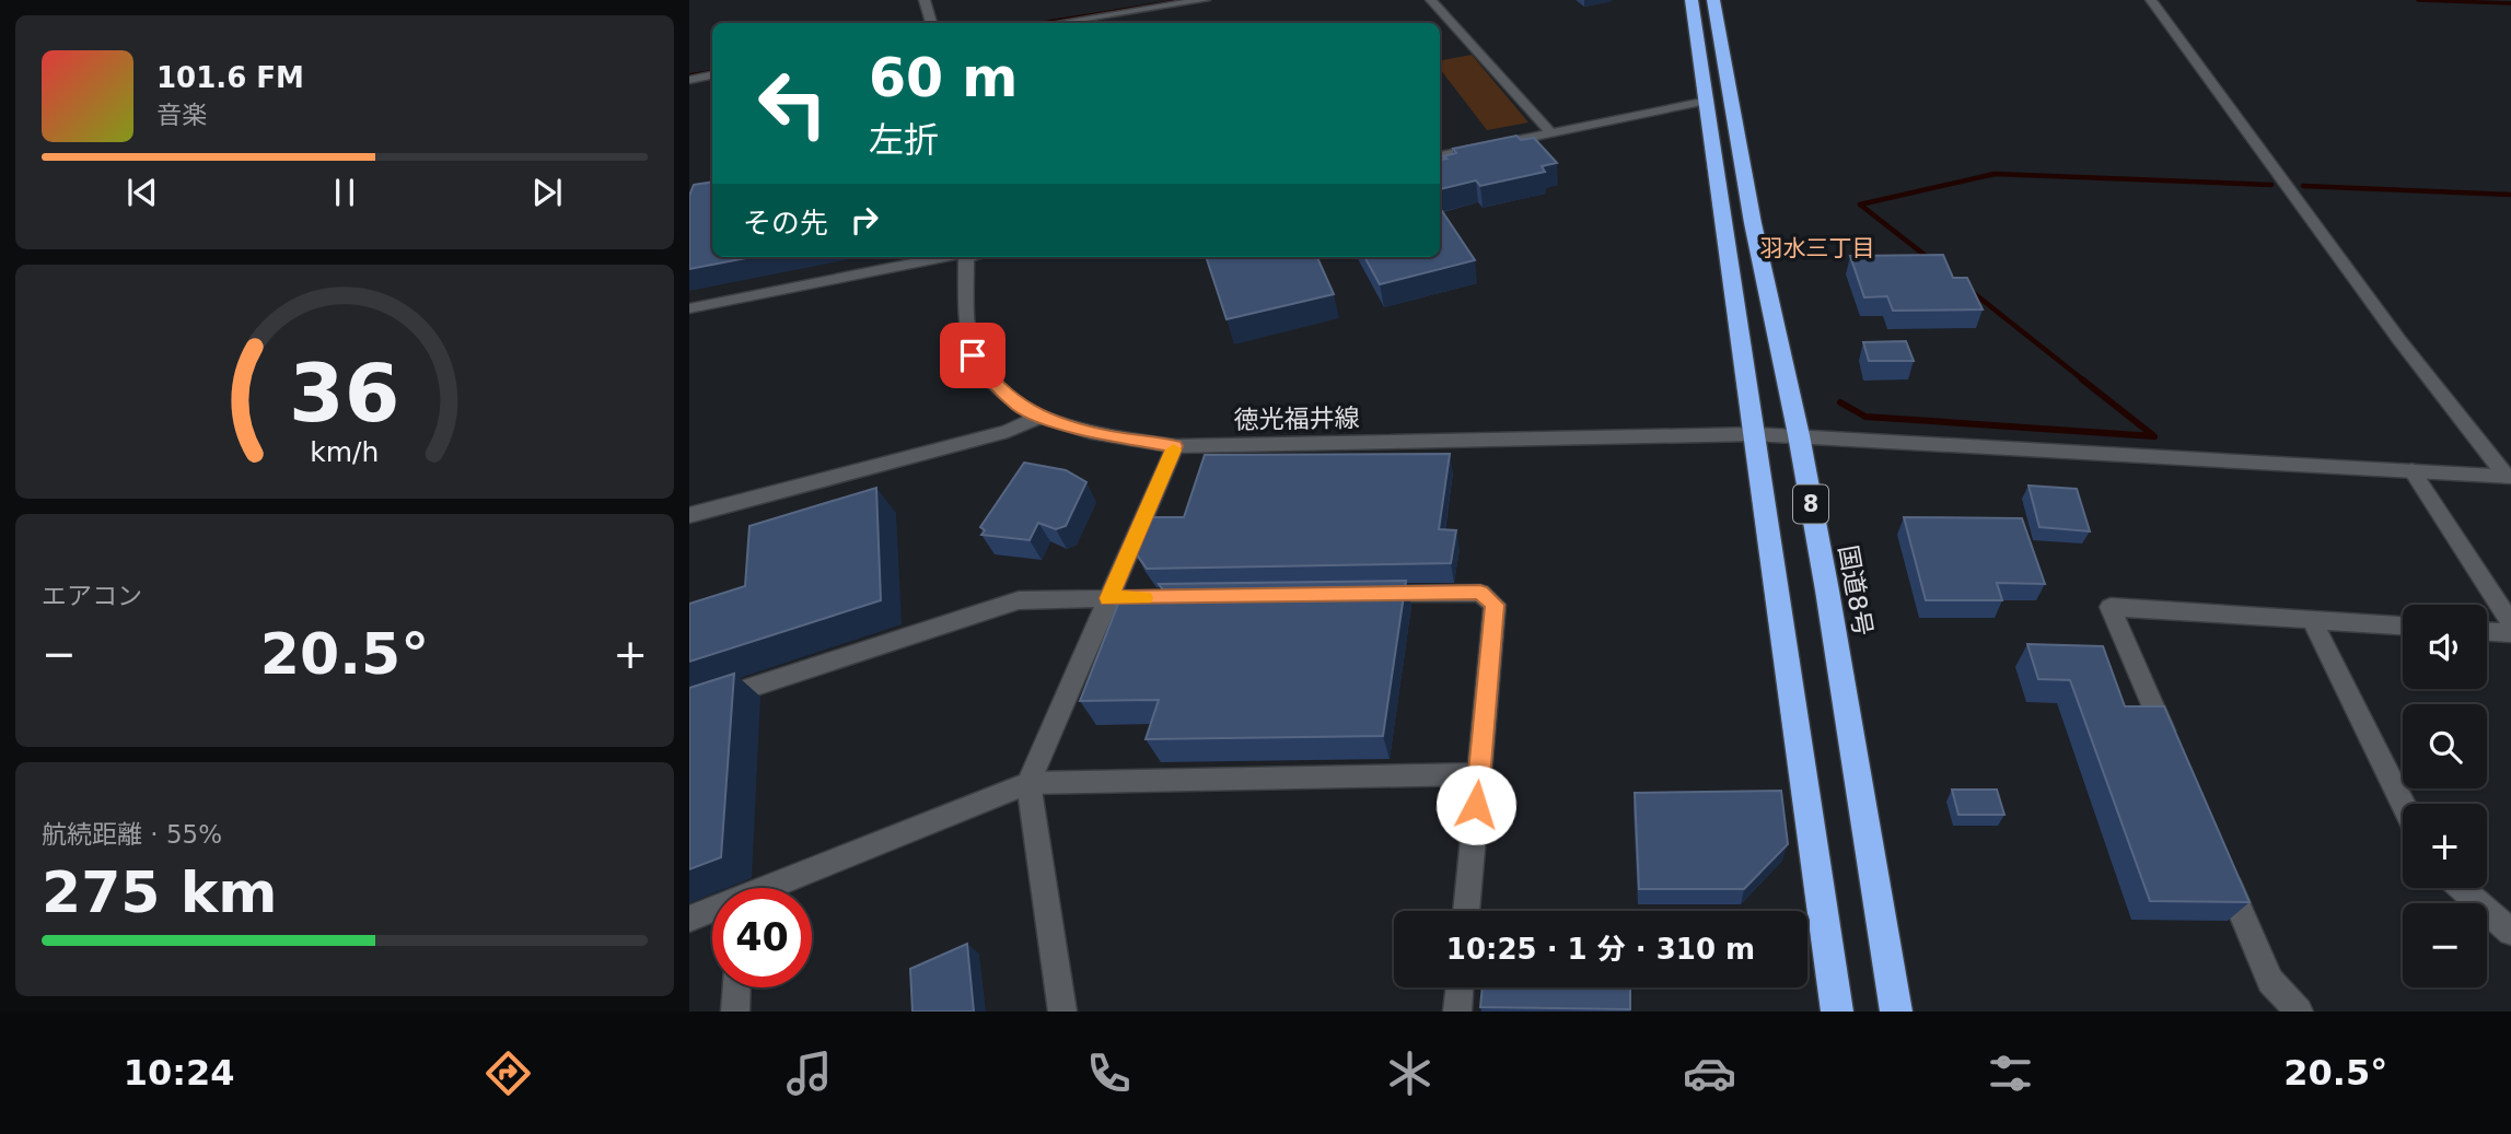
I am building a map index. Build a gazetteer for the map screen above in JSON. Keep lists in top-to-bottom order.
{
  "streets": {
    "highway": ["8", "国道8号"],
    "street": ["徳光福井線"]
  },
  "crossings": [
    ["徳光福井線", "8"],
    ["徳光福井線", "国道8号"]
  ],
  "districts": ["羽水三丁目"],
  "page": {
    "turn": ["60 m", "左折"],
    "song": ["101.6 FM", "音楽"],
    "then": "その先",
    "tile": [
      "エアコン",
      ["航続距離 · 55%", "275 km"]
    ],
    "map_buttons": ["+", "−"],
    "heat": ["−", "20.5°", "+"],
    "limit": "40",
    "trip": "10:25 · 1 分 · 310 m",
    "tabs": ["10:24", "20.5°"],
    "gauge": ["36", "km/h"]
  }
}
